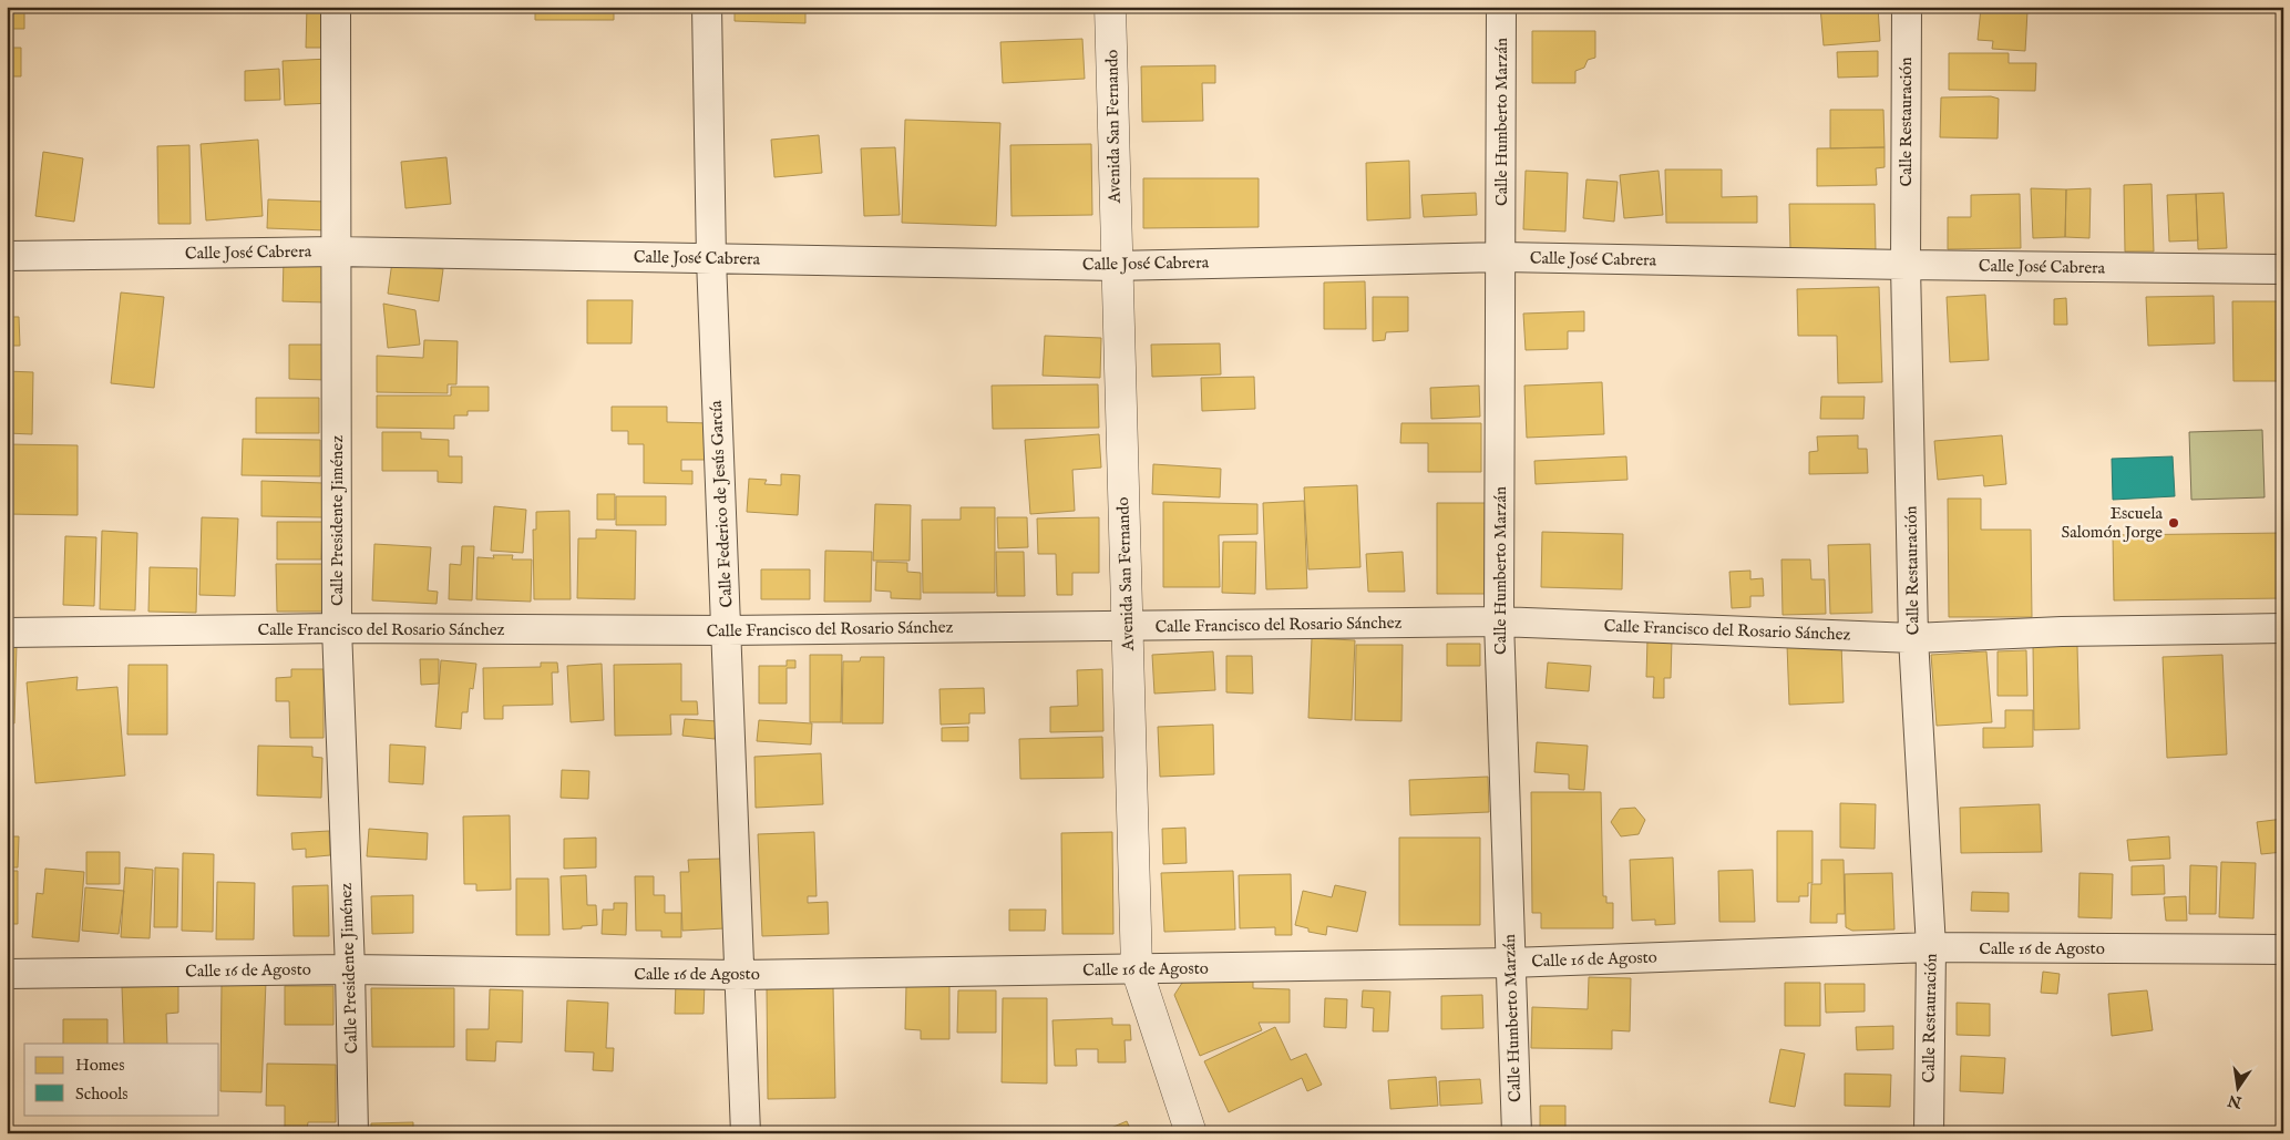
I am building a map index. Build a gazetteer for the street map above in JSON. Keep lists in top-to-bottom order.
{
  "streets": {
    "street": [
      "Calle Humberto Marzán",
      "Calle Restauración",
      "Avenida San Fernando",
      "Calle José Cabrera",
      "Calle Federico de Jesús García",
      "Calle Presidente Jiménez",
      "Calle Francisco del Rosario Sánchez",
      "Calle 16 de Agosto"
    ]
  },
  "crossings": [
    ["Calle Humberto Marzán", "Calle José Cabrera"],
    ["Calle Humberto Marzán", "Calle Francisco del Rosario Sánchez"],
    ["Calle Humberto Marzán", "Calle 16 de Agosto"],
    ["Calle Restauración", "Calle José Cabrera"],
    ["Calle Restauración", "Calle Francisco del Rosario Sánchez"],
    ["Calle Restauración", "Calle 16 de Agosto"],
    ["Avenida San Fernando", "Calle José Cabrera"],
    ["Avenida San Fernando", "Calle Francisco del Rosario Sánchez"],
    ["Avenida San Fernando", "Calle 16 de Agosto"],
    ["Calle José Cabrera", "Calle Federico de Jesús García"],
    ["Calle José Cabrera", "Calle Presidente Jiménez"],
    ["Calle Federico de Jesús García", "Calle Francisco del Rosario Sánchez"],
    ["Calle Federico de Jesús García", "Calle 16 de Agosto"],
    ["Calle Presidente Jiménez", "Calle Francisco del Rosario Sánchez"],
    ["Calle Presidente Jiménez", "Calle 16 de Agosto"]
  ],
  "places": ["Escuela Salomón Jorge"],
  "legend": ["Homes", "Schools"],
  "north": "bottom"
}
